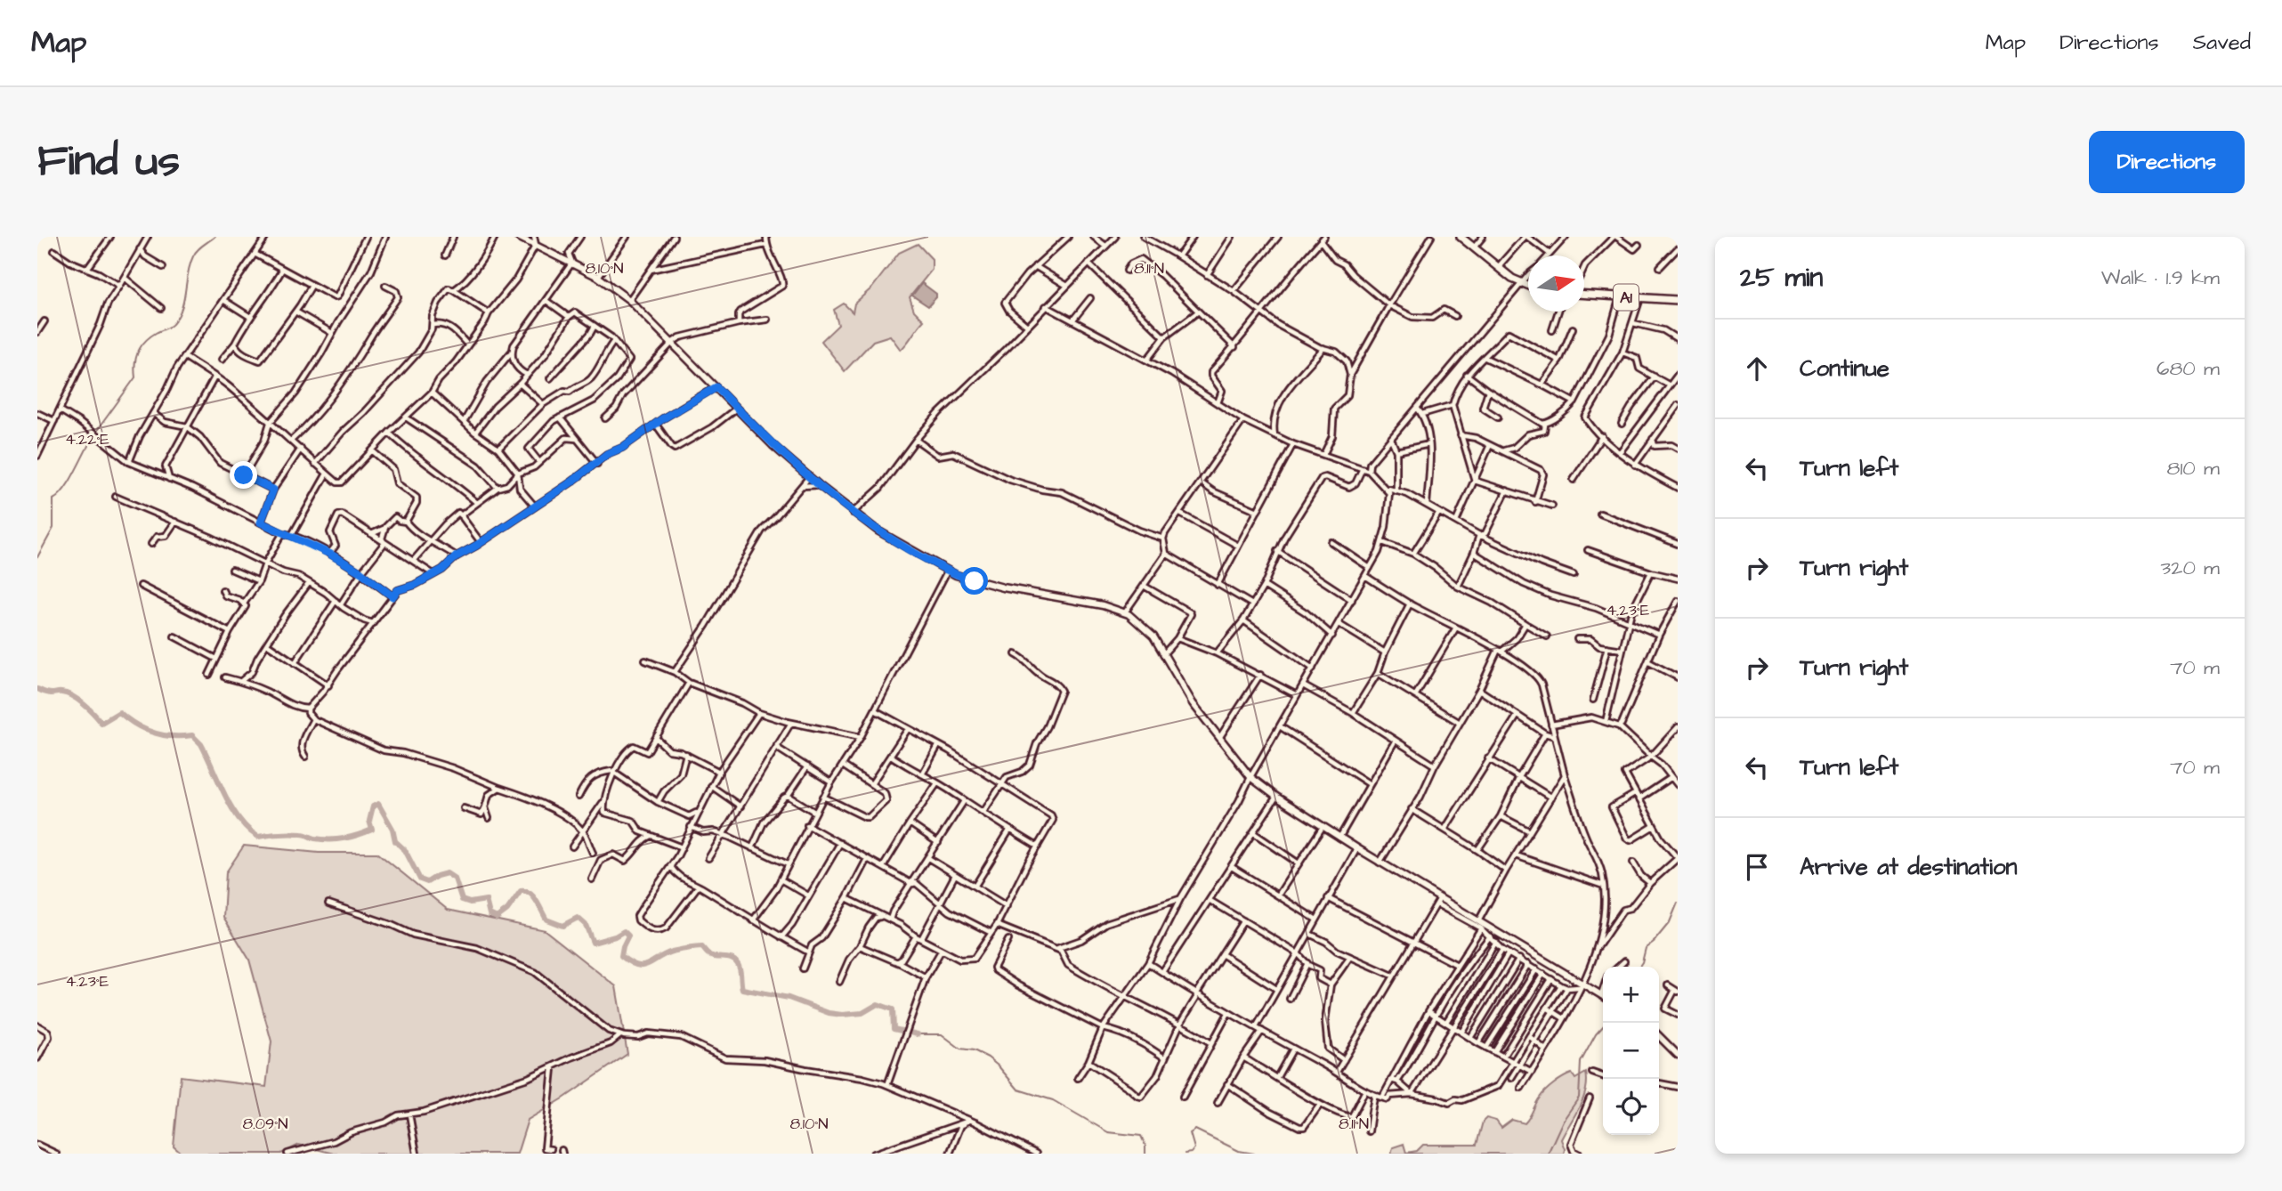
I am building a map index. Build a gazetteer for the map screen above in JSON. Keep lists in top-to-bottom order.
{
  "streets": {
    "highway": ["A1"]
  },
  "north": "right",
  "page": {
    "header": "Map",
    "nav": ["Map", "Directions", "Saved"],
    "buttons": "Directions",
    "title": "Find us",
    "heading": ["25 min", "Walk · 1.9 km"],
    "list": [
      ["Continue", "680 m"],
      ["Turn left", "810 m"],
      ["Turn right", "320 m"],
      ["Turn right", "70 m"],
      ["Turn left", "70 m"],
      "Arrive at destination"
    ],
    "map_buttons": ["+", "−"]
  },
  "coordinates": [
    "8.10°N",
    "8.11°N",
    "4.22°E",
    "4.23°E",
    "8.09°N"
  ]
}
